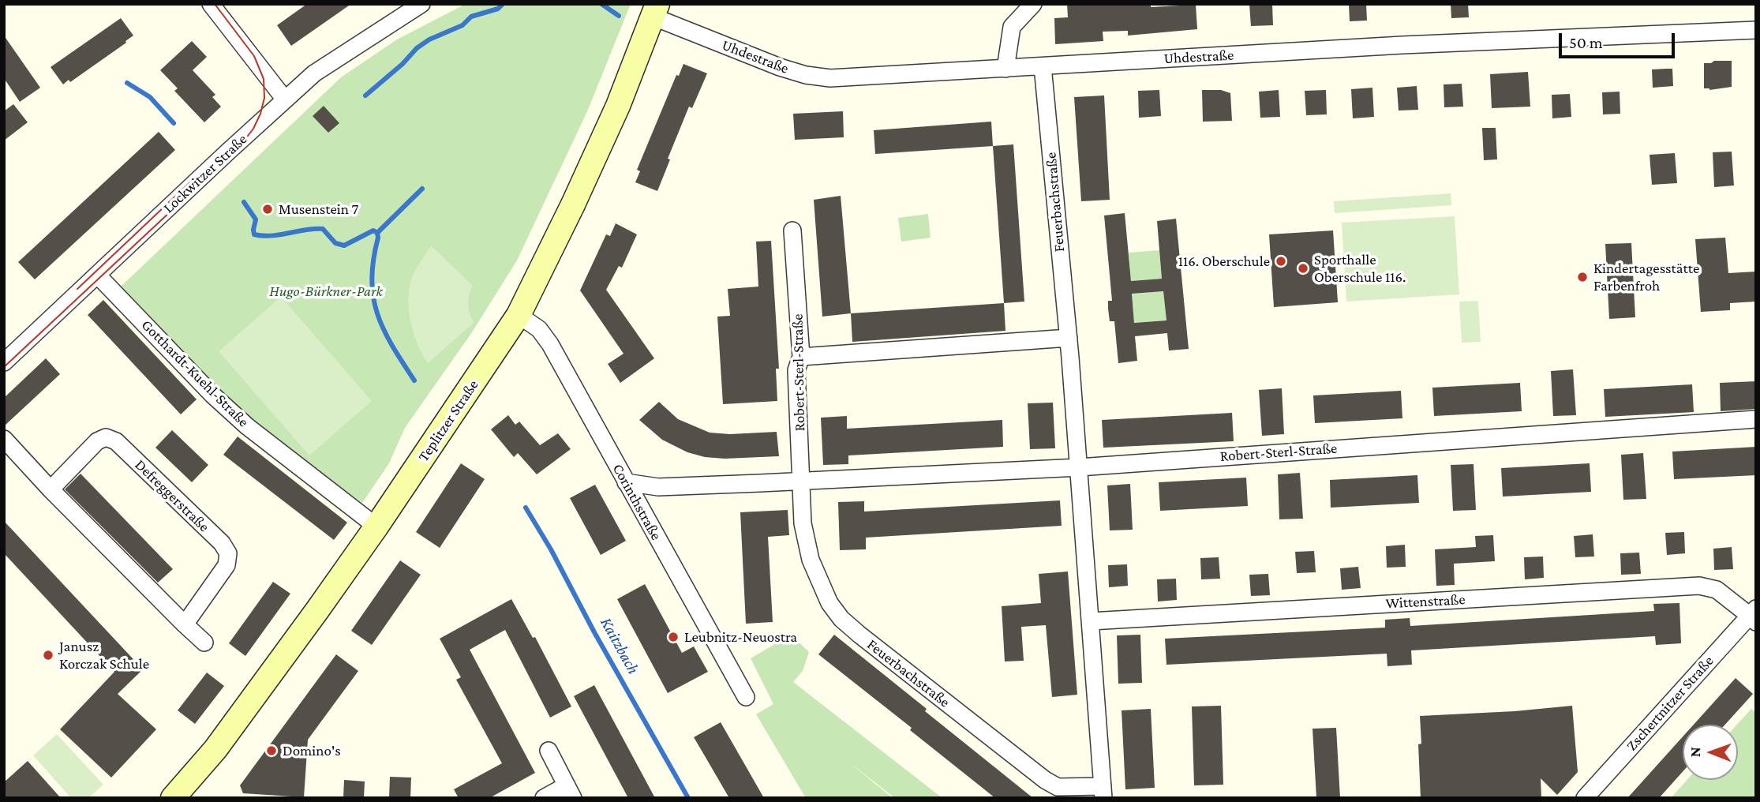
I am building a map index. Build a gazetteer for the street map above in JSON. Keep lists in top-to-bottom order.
{
  "streets": {
    "main road": ["Teplitzer Straße"],
    "street": [
      "Uhdestraße",
      "Lockwitzer Straße",
      "Feuerbachstraße",
      "Robert-Sterl-Straße",
      "Gotthardt-Kuehl-Straße",
      "Defreggerstraße",
      "Corinthstraße",
      "Wittenstraße",
      "Zschertnitzer Straße"
    ]
  },
  "crossings": [
    ["Uhdestraße", "Feuerbachstraße"],
    ["Uhdestraße", "Teplitzer Straße"],
    ["Lockwitzer Straße", "Gotthardt-Kuehl-Straße"],
    ["Feuerbachstraße", "Robert-Sterl-Straße"],
    ["Feuerbachstraße", "Wittenstraße"],
    ["Robert-Sterl-Straße", "Corinthstraße"],
    ["Gotthardt-Kuehl-Straße", "Teplitzer Straße"],
    ["Teplitzer Straße", "Corinthstraße"],
    ["Wittenstraße", "Zschertnitzer Straße"]
  ],
  "water": ["Kaitzbach"],
  "parks": ["Hugo-Bürkner-Park"],
  "places": [
    "Musenstein 7",
    "116. Oberschule",
    "Sporthalle Oberschule 116.",
    "Kindertagesstätte Farbenfroh",
    "Leubnitz-Neuostra",
    "Janusz Korczak Schule",
    "Domino's"
  ],
  "scale_bar": "50 m",
  "north": "left"
}
